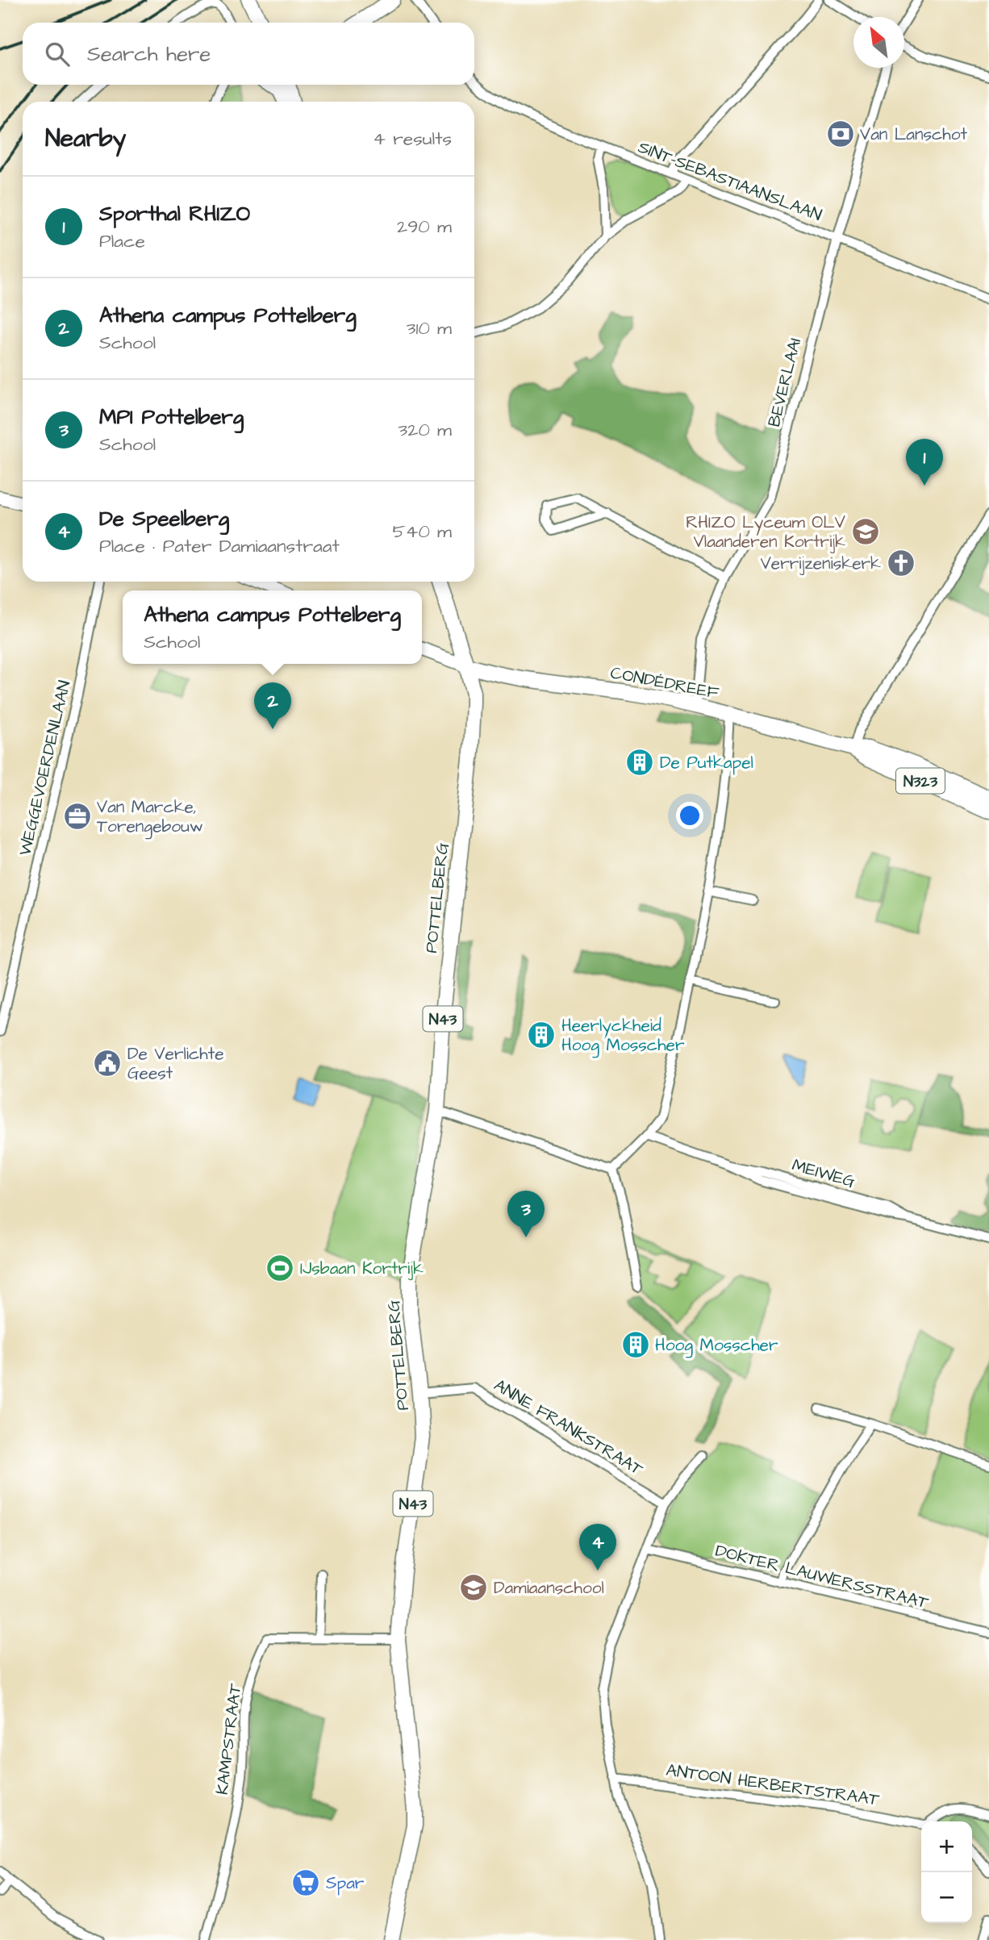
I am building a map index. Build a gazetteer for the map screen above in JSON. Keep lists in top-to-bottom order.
{
  "streets": {
    "main road": [
      "CONDÉDREEF",
      "N323",
      "POTTELBERG",
      "N43"
    ],
    "street": [
      "SINT-SEBASTIAANSLAAN",
      "BEVERLAAI",
      "WEGGEVOERDENLAAN",
      "MEIWEG",
      "ANNE FRANKSTRAAT",
      "DOKTER LAUWERSSTRAAT",
      "KAMPSTRAAT",
      "ANTOON HERBERTSTRAAT"
    ]
  },
  "crossings": [
    ["SINT-SEBASTIAANSLAAN", "BEVERLAAI"],
    ["BEVERLAAI", "CONDÉDREEF"],
    ["CONDÉDREEF", "POTTELBERG"],
    ["CONDÉDREEF", "N43"],
    ["POTTELBERG", "N43"],
    ["POTTELBERG", "ANNE FRANKSTRAAT"],
    ["POTTELBERG", "KAMPSTRAAT"]
  ],
  "places": {
    "bank": ["Van Lanschot"],
    "school or university": ["RHIZO Lyceum OLV Vlaanderen Kortrijk", "Damiaanschool"],
    "church": ["Verrijzeniskerk"],
    "building": ["De Putkapel", "Heerlyckheid Hoog Mosscher", "Hoog Mosscher"],
    "office": ["Van Marcke, Torengebouw"],
    "public building": ["De Verlichte Geest"],
    "sports": ["IJsbaan Kortrijk"],
    "supermarket": ["Spar"]
  },
  "north": "top left",
  "page": {
    "search": "Search here",
    "heading": ["Nearby", "4 results"],
    "list": [
      {
        "mark": "1",
        "name": "Sporthal RHIZO",
        "note": "Place",
        "value": "290 m"
      },
      {
        "mark": "2",
        "name": "Athena campus Pottelberg",
        "note": "School",
        "value": "310 m"
      },
      {
        "mark": "3",
        "name": "MPI Pottelberg",
        "note": "School",
        "value": "320 m"
      },
      {
        "mark": "4",
        "name": "De Speelberg",
        "note": "Place · Pater Damiaanstraat",
        "value": "540 m"
      }
    ],
    "pins": [
      "1",
      "2",
      "3",
      "4"
    ],
    "popup": ["Athena campus Pottelberg", "School"],
    "map_buttons": ["+", "−"]
  }
}
